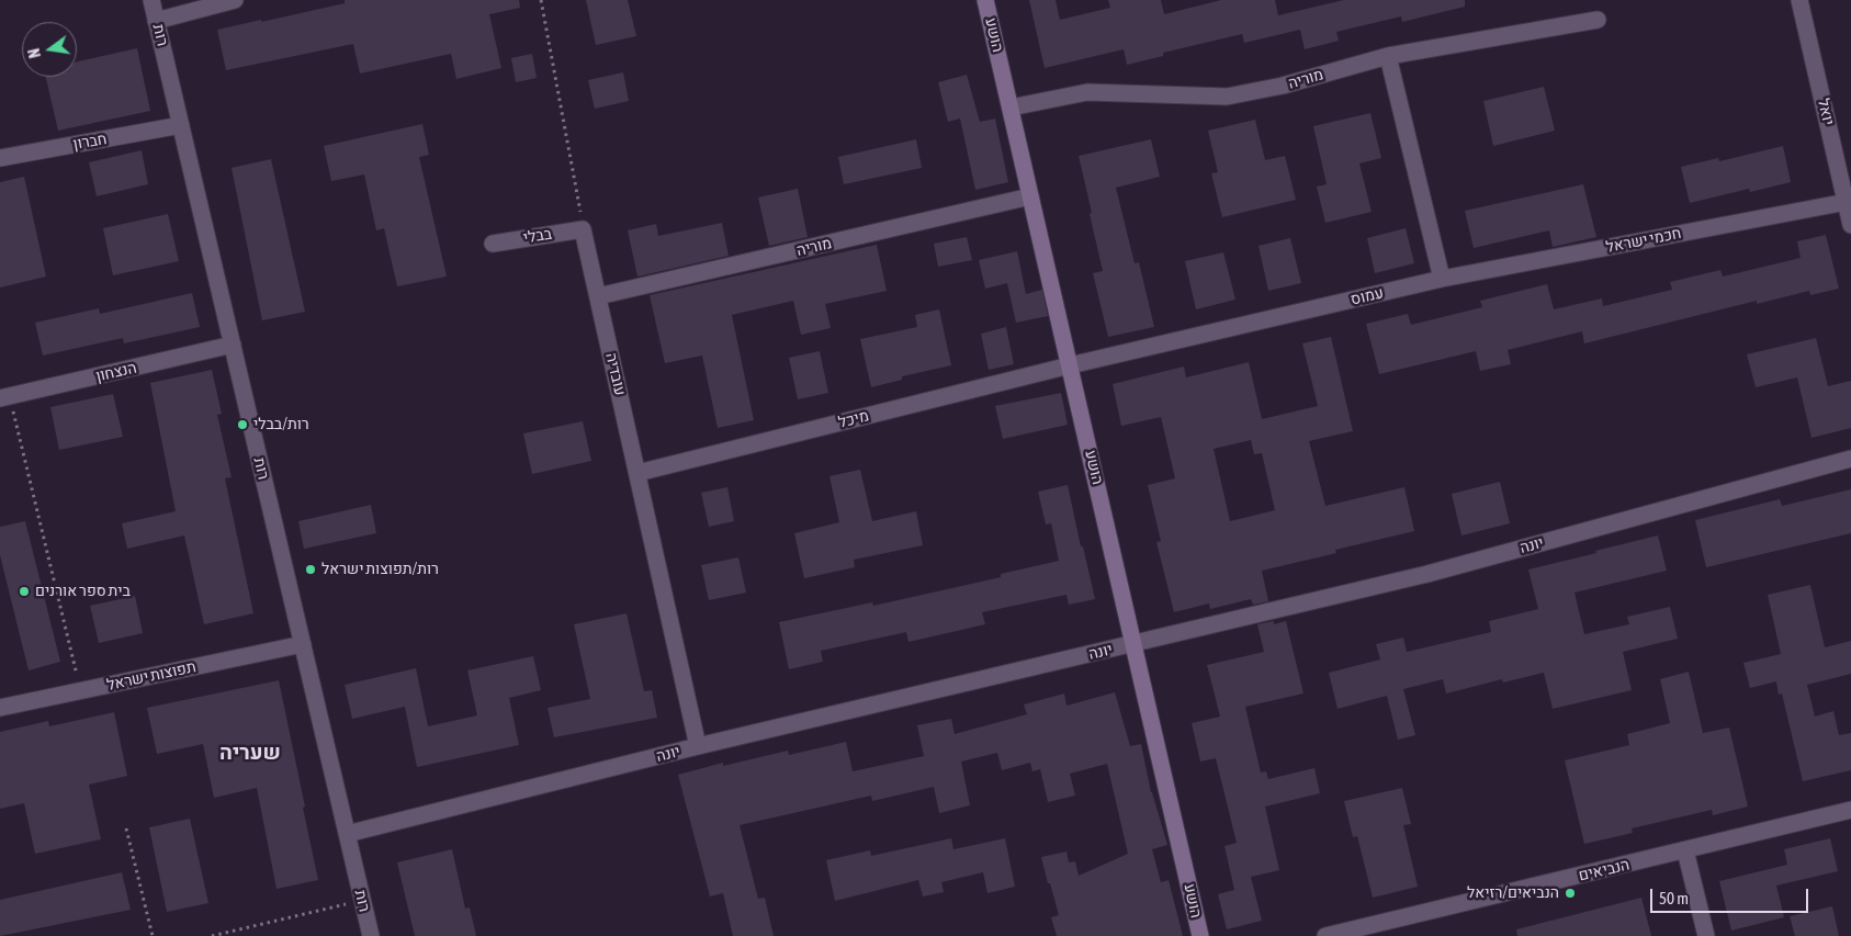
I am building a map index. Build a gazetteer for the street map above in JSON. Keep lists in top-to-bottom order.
{
  "streets": {
    "street": [
      "רות",
      "הושע",
      "מוריה",
      "יואל",
      "חברון",
      "בבלי",
      "חכמי ישראל",
      "עמוס",
      "הנצחון",
      "עובדיה",
      "מיכל",
      "יונה",
      "תפוצות ישראל",
      "הנביאים"
    ]
  },
  "crossings": [
    ["רות", "חברון"],
    ["רות", "הנצחון"],
    ["רות", "יונה"],
    ["רות", "תפוצות ישראל"],
    ["הושע", "מוריה"],
    ["הושע", "עמוס"],
    ["הושע", "מיכל"],
    ["הושע", "יונה"],
    ["מוריה", "עובדיה"],
    ["יואל", "חכמי ישראל"],
    ["בבלי", "עובדיה"],
    ["חכמי ישראל", "עמוס"],
    ["עמוס", "מיכל"],
    ["עובדיה", "מיכל"],
    ["עובדיה", "יונה"]
  ],
  "districts": ["שעריה"],
  "places": [
    "רות/בבלי",
    "רות/תפוצות ישראל",
    "בית ספר אורנים",
    "הנביאים/רזיאל"
  ],
  "scale_bar": "50 m",
  "north": "left"
}
